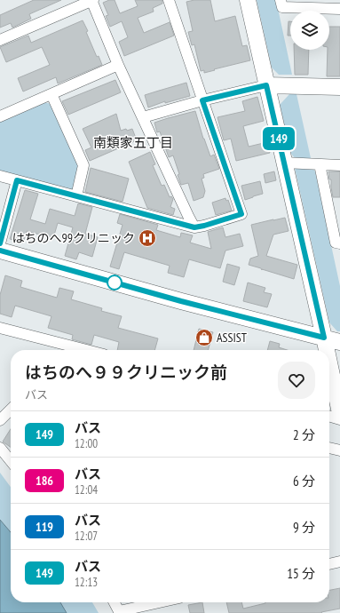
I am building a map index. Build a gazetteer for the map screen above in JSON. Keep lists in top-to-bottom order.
{
  "districts": ["南類家五丁目"],
  "places": {
    "hospital": ["はちのへ99クリニック"],
    "shop": ["ASSIST"]
  },
  "lines": ["bus line 149"],
  "page": {
    "on_map": "149",
    "heading": ["はちのへ９９クリニック前", "バス"],
    "list": [
      {
        "mark": "149",
        "name": "バス",
        "note": "12:00",
        "value": "2 分"
      },
      {
        "mark": "186",
        "name": "バス",
        "note": "12:04",
        "value": "6 分"
      },
      {
        "mark": "119",
        "name": "バス",
        "note": "12:07",
        "value": "9 分"
      },
      {
        "mark": "149",
        "name": "バス",
        "note": "12:13",
        "value": "15 分"
      }
    ]
  }
}
